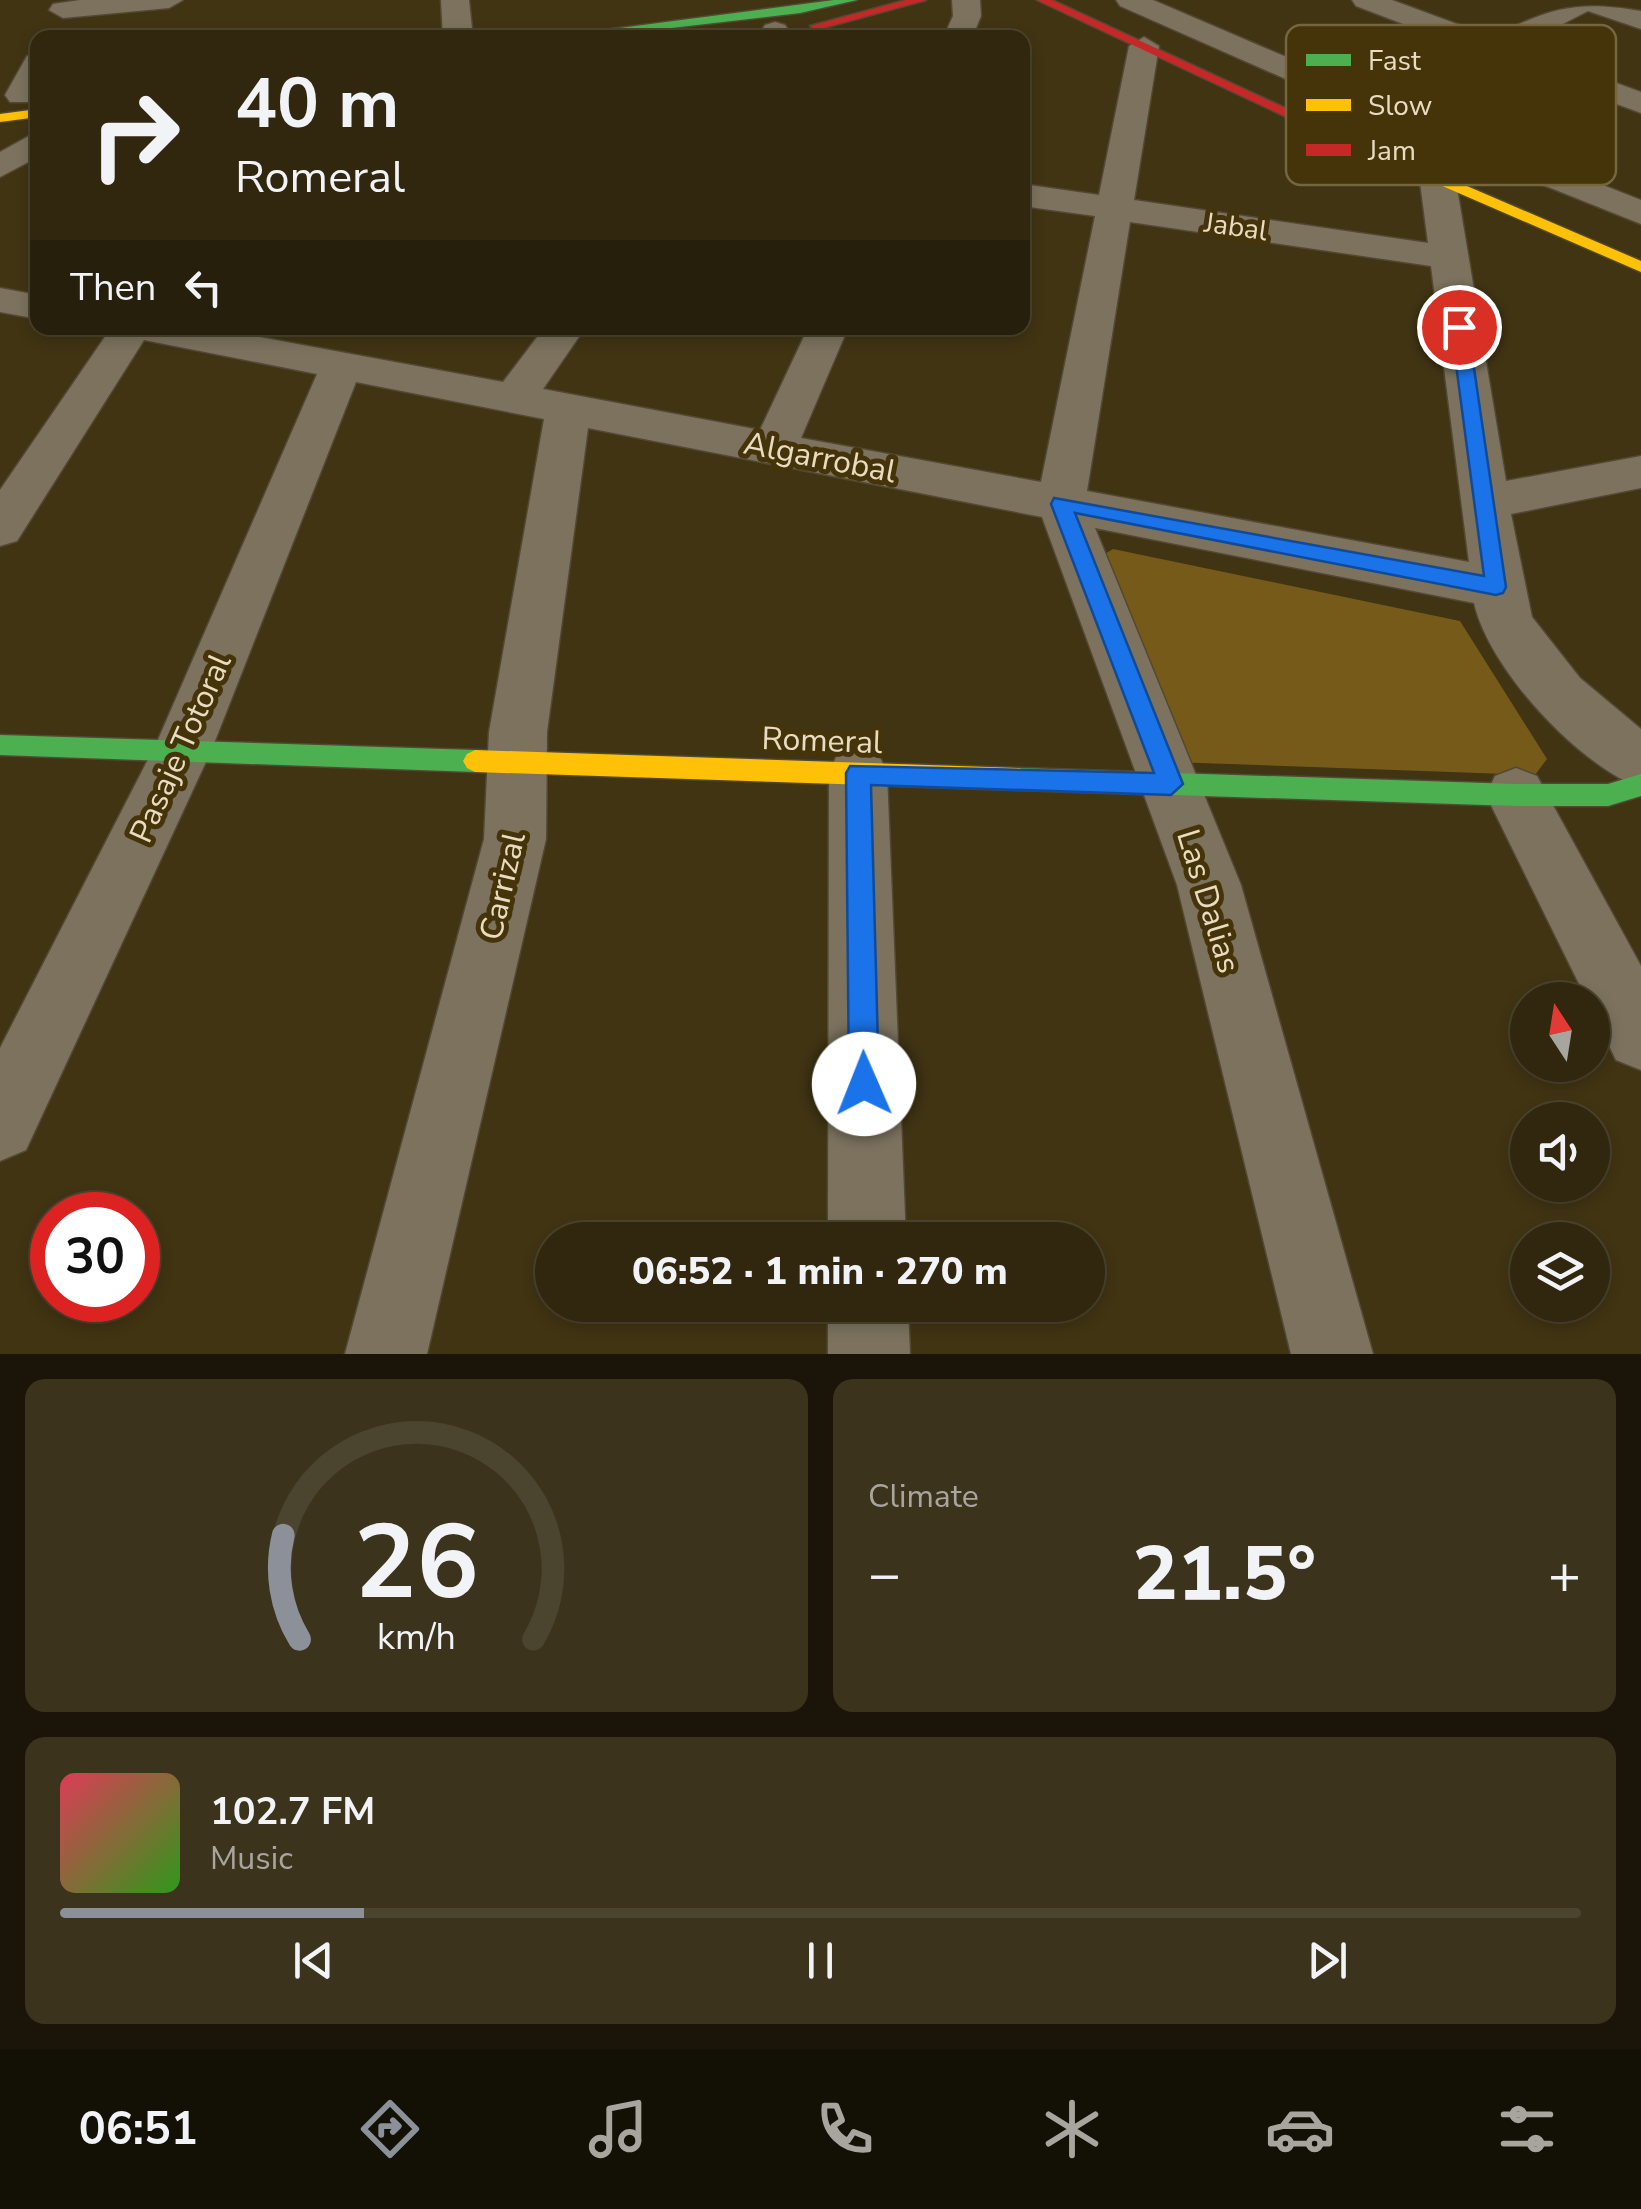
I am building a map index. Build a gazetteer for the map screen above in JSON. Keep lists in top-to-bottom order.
{
  "streets": {
    "main road": ["Romeral"],
    "street": [
      "Jabal",
      "Algarrobal",
      "Pasaje Totoral",
      "Carrizal",
      "Las Dalias"
    ]
  },
  "crossings": [
    ["Algarrobal", "Pasaje Totoral"],
    ["Algarrobal", "Carrizal"],
    ["Algarrobal", "Las Dalias"],
    ["Romeral", "Pasaje Totoral"],
    ["Romeral", "Carrizal"],
    ["Romeral", "Las Dalias"]
  ],
  "legend": ["Fast", "Slow", "Jam"],
  "north": "top",
  "page": {
    "turn": ["40 m", "Romeral"],
    "then": "Then",
    "limit": "30",
    "trip": "06:52 · 1 min · 270 m",
    "tile": "Climate",
    "heat": ["−", "21.5°", "+"],
    "song": ["102.7 FM", "Music"],
    "tabs": "06:51",
    "gauge": ["26", "km/h"]
  }
}
